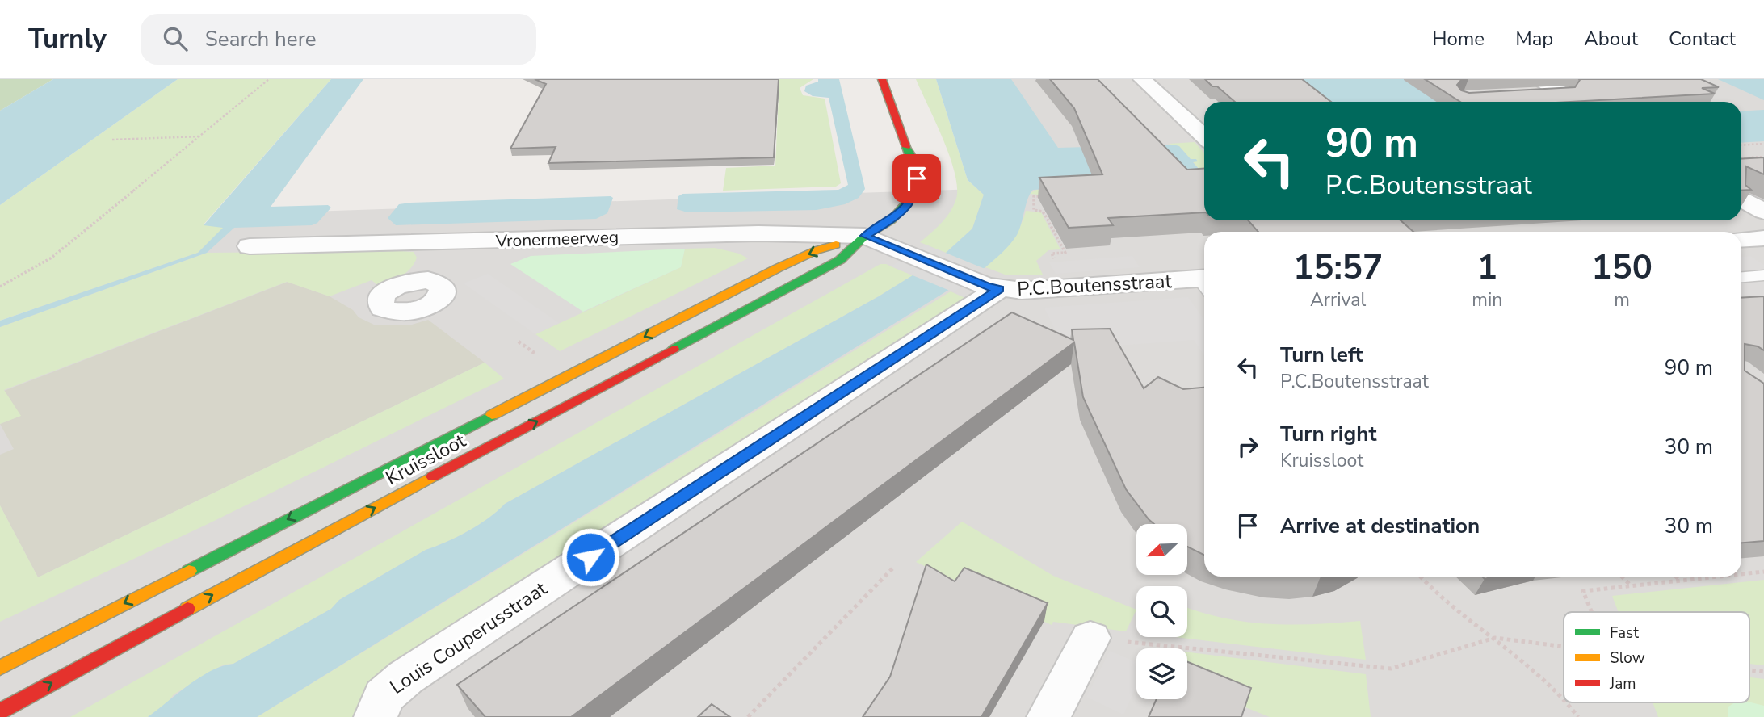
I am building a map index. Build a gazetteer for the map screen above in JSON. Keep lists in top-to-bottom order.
{
  "streets": {
    "street": [
      "Vronermeerweg",
      "P.C.Boutensstraat",
      "Kruissloot",
      "Louis Couperusstraat"
    ]
  },
  "crossings": [
    ["Vronermeerweg", "P.C.Boutensstraat"],
    ["Vronermeerweg", "Kruissloot"],
    ["P.C.Boutensstraat", "Kruissloot"],
    ["P.C.Boutensstraat", "Louis Couperusstraat"]
  ],
  "legend": ["Fast", "Slow", "Jam"],
  "north": "bottom left",
  "page": {
    "header": "Turnly",
    "search": "Search here",
    "nav": [
      "Home",
      "Map",
      "About",
      "Contact"
    ],
    "turn": ["90 m", "P.C.Boutensstraat"],
    "eta": [
      "15:57",
      "Arrival",
      "1",
      "min",
      "150",
      "m"
    ],
    "list": [
      {
        "name": "Turn left",
        "note": "P.C.Boutensstraat",
        "value": "90 m"
      },
      {
        "name": "Turn right",
        "note": "Kruissloot",
        "value": "30 m"
      },
      {
        "name": "Arrive at destination",
        "value": "30 m"
      }
    ]
  }
}
